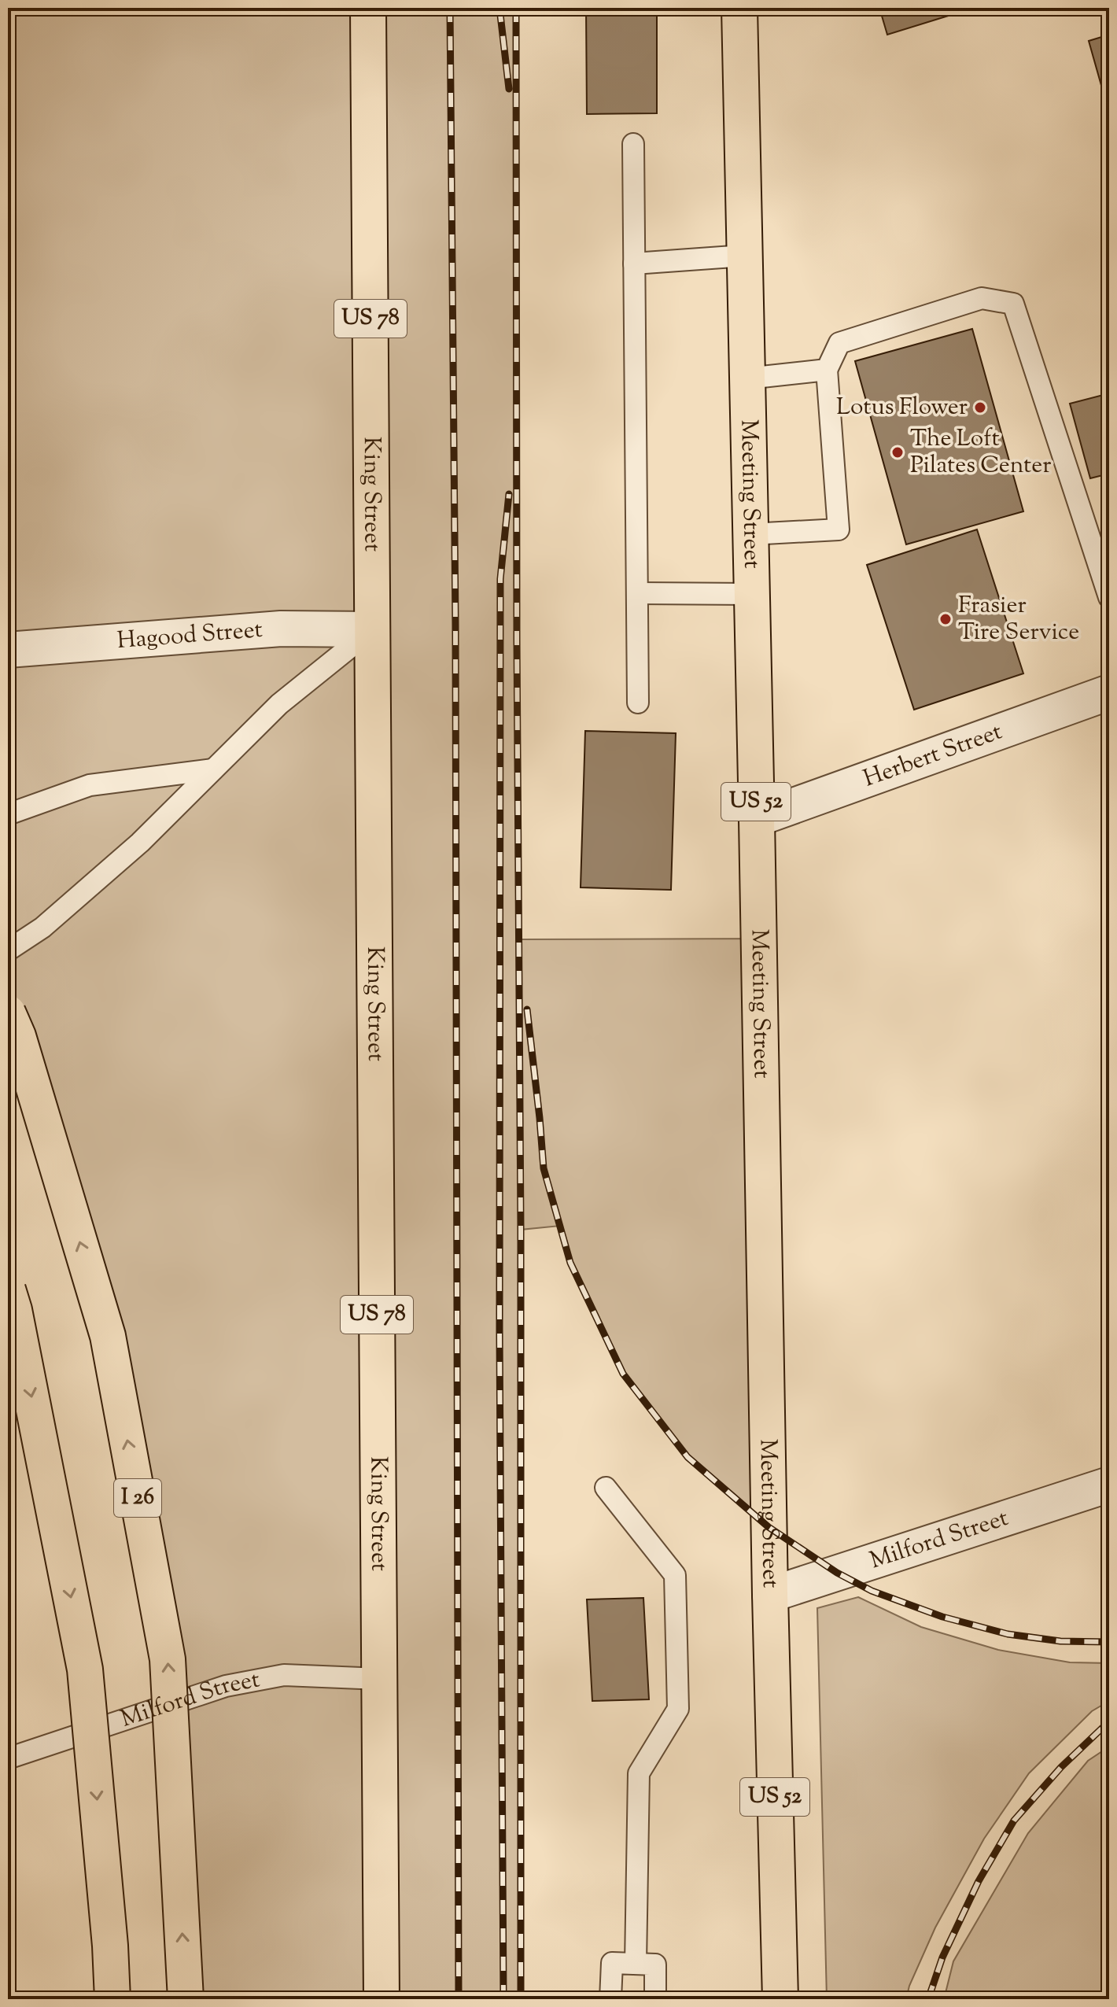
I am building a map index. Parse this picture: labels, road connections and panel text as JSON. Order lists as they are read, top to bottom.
{
  "streets": {
    "main road": [
      "US 78",
      "King Street",
      "Meeting Street",
      "US 52",
      "I 26"
    ],
    "street": ["Hagood Street", "Herbert Street", "Milford Street"]
  },
  "crossings": [
    ["King Street", "Hagood Street"],
    ["King Street", "Milford Street"],
    ["Meeting Street", "Herbert Street"],
    ["Meeting Street", "Milford Street"]
  ],
  "places": ["Lotus Flower", "The Loft Pilates Center", "Frasier Tire Service"]
}
